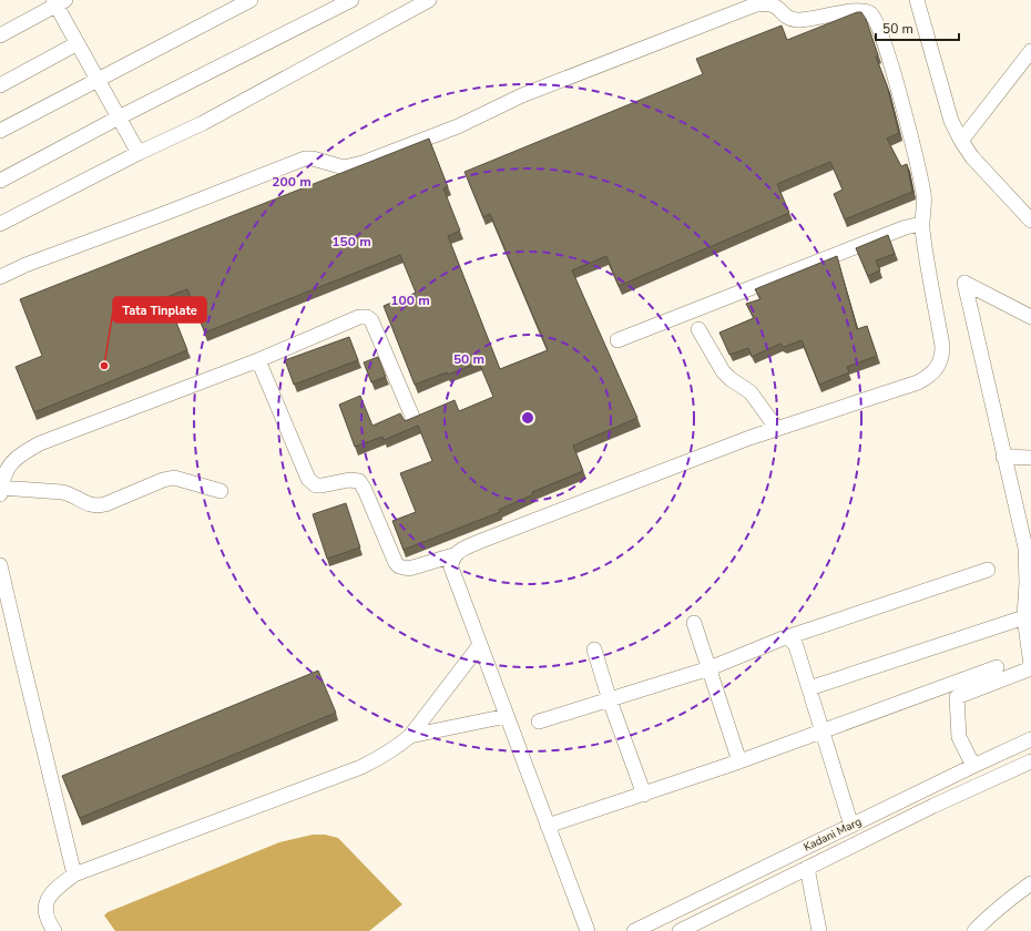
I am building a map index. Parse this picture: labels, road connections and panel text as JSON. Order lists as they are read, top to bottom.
{
  "streets": {
    "street": ["Kadani Marg"]
  },
  "places": ["Tata Tinplate"],
  "scale_bar": "50 m",
  "rings": [
    "200 m",
    "150 m",
    "100 m",
    "50 m"
  ]
}
